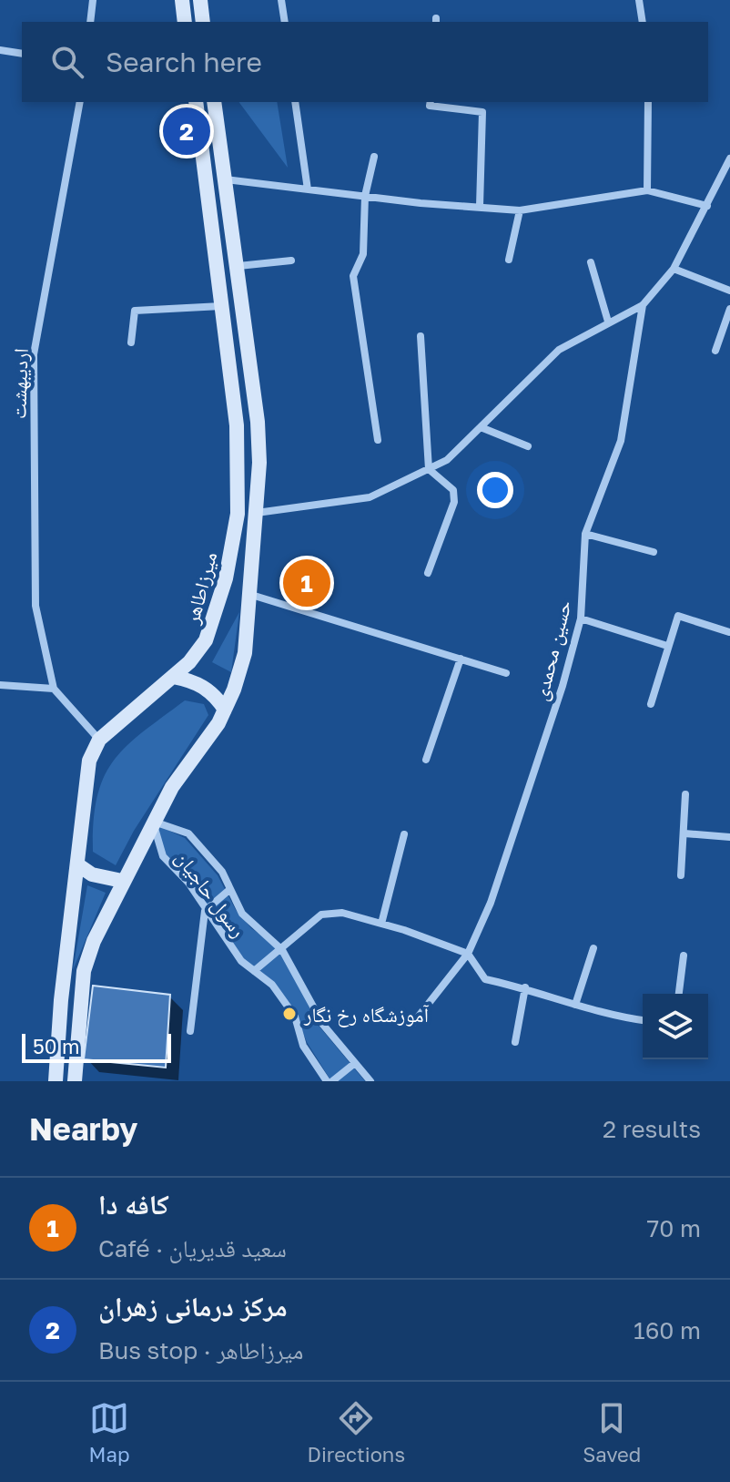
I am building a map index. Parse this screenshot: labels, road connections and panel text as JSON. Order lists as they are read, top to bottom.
{
  "streets": {
    "main road": ["میرزاطاهر"],
    "street": ["اردیبهشت", "حسین محمدی", "رسول حاجیان"]
  },
  "crossings": [
    ["اردیبهشت", "میرزاطاهر"],
    ["میرزاطاهر", "رسول حاجیان"]
  ],
  "places": ["آموزشگاه رخ نگار"],
  "scale_bar": "50 m",
  "page": {
    "search": "Search here",
    "pins": ["2", "1"],
    "scale": "50 m",
    "heading": ["Nearby", "2 results"],
    "list": [
      {
        "mark": "1",
        "name": "کافه دا",
        "note": "Café · سعید قدیریان",
        "value": "70 m"
      },
      {
        "mark": "2",
        "name": "مرکز درمانی زهران",
        "note": "Bus stop · میرزاطاهر",
        "value": "160 m"
      }
    ],
    "nav": ["Map", "Directions", "Saved"]
  }
}
